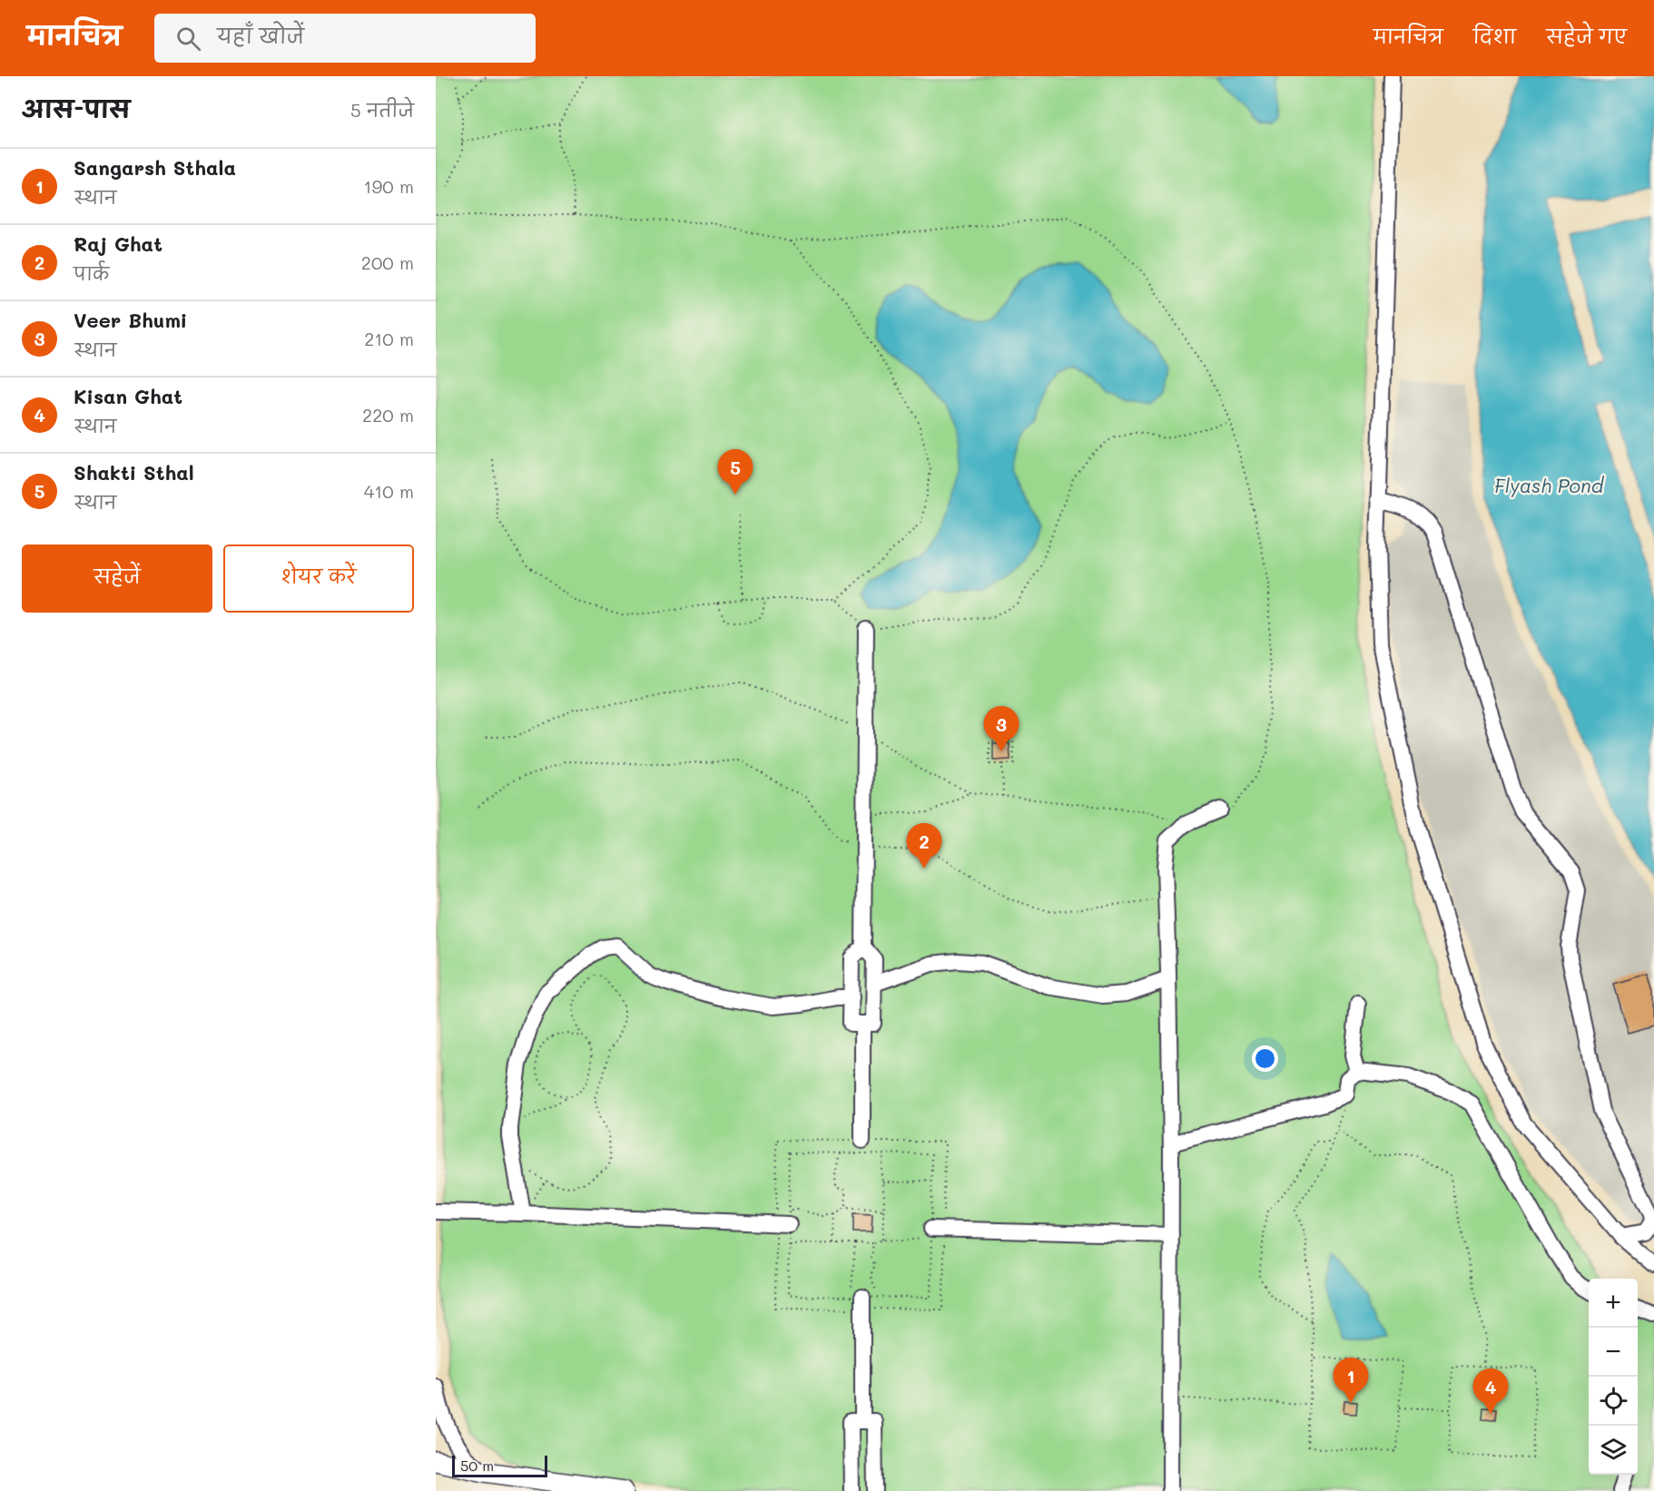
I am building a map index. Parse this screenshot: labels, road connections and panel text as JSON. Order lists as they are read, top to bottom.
{
  "water": ["Flyash Pond"],
  "scale_bar": "50 m",
  "page": {
    "header": "मानचित्र",
    "search": "यहाँ खोजें",
    "nav": ["मानचित्र", "दिशा", "सहेजे गए"],
    "heading": ["आस-पास", "5 नतीजे"],
    "list": [
      {
        "mark": "1",
        "name": "Sangarsh Sthala",
        "note": "स्थान",
        "value": "190 m"
      },
      {
        "mark": "2",
        "name": "Raj Ghat",
        "note": "पार्क",
        "value": "200 m"
      },
      {
        "mark": "3",
        "name": "Veer Bhumi",
        "note": "स्थान",
        "value": "210 m"
      },
      {
        "mark": "4",
        "name": "Kisan Ghat",
        "note": "स्थान",
        "value": "220 m"
      },
      {
        "mark": "5",
        "name": "Shakti Sthal",
        "note": "स्थान",
        "value": "410 m"
      }
    ],
    "pins": [
      "5",
      "3",
      "2",
      "1",
      "4"
    ],
    "buttons": ["सहेजें", "शेयर करें"],
    "map_buttons": ["+", "−"],
    "scale": "50 m"
  }
}
